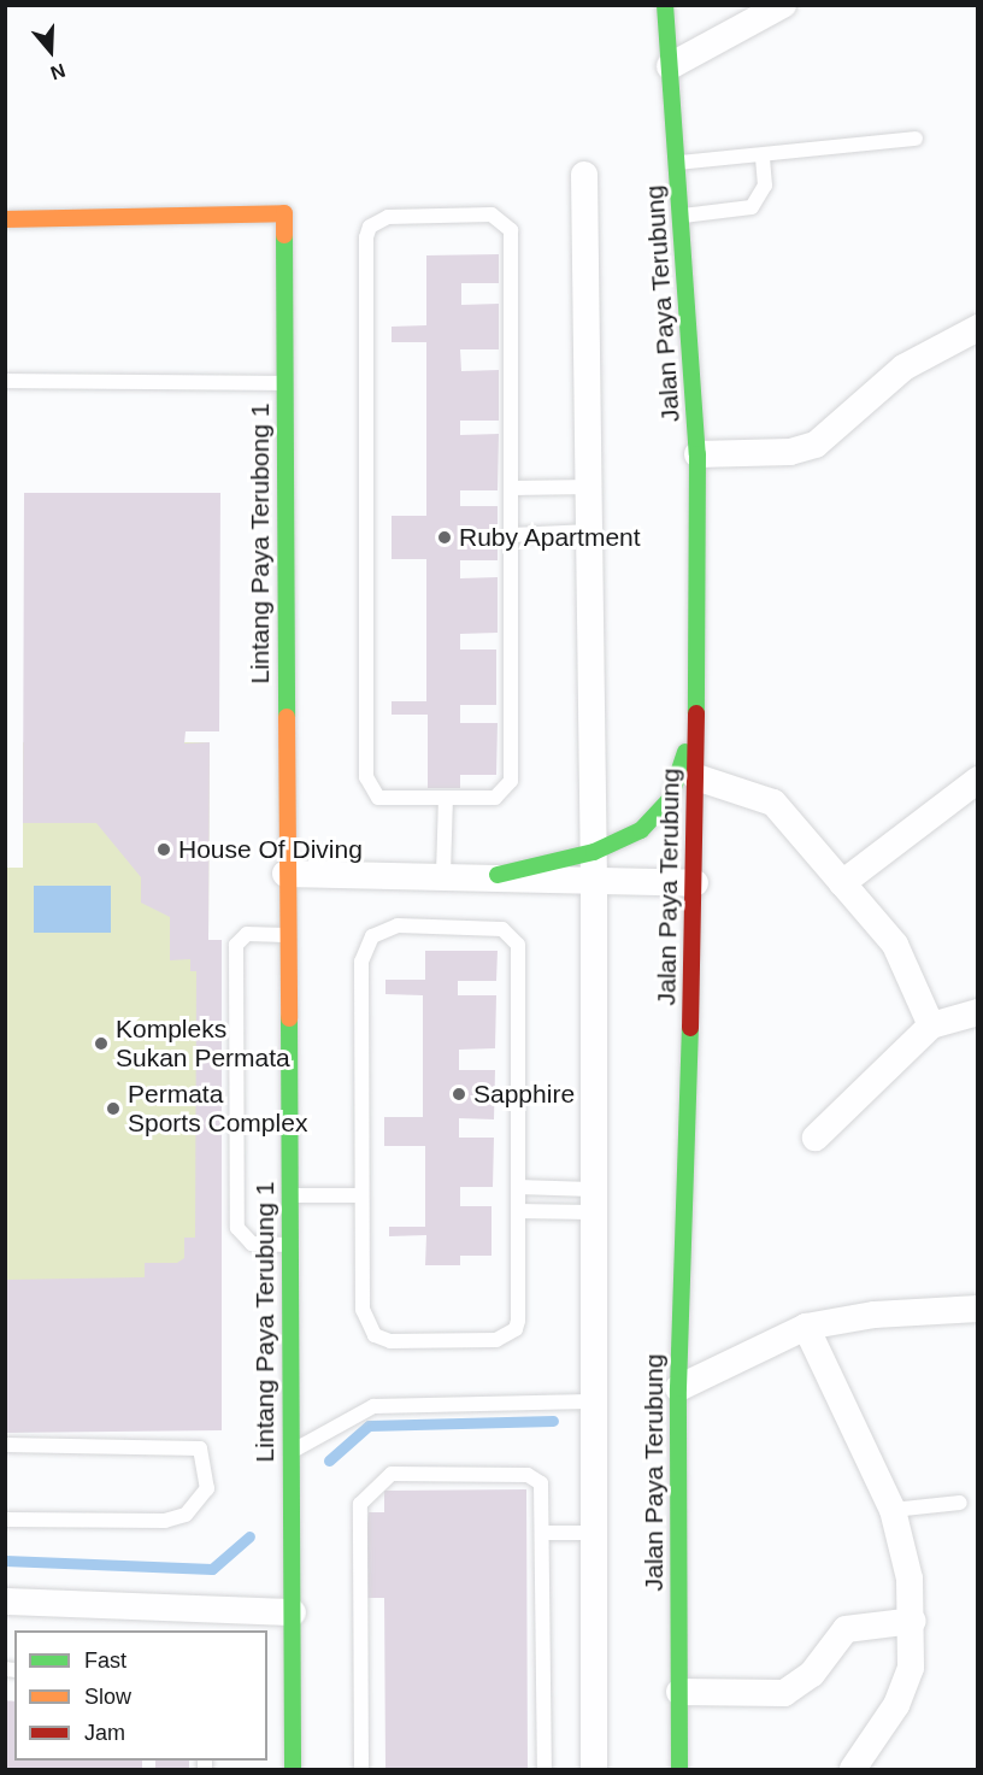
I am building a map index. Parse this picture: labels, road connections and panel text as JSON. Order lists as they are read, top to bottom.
{
  "streets": {
    "main road": ["Jalan Paya Terubung", "Lintang Paya Terubong 1", "Lintang Paya Terubung 1"]
  },
  "crossings": [
    ["Lintang Paya Terubong 1", "Lintang Paya Terubung 1"]
  ],
  "places": [
    "Ruby Apartment",
    "House Of Diving",
    "Kompleks Sukan Permata",
    "Sapphire",
    "Permata Sports Complex"
  ],
  "legend": ["Fast", "Slow", "Jam"],
  "north": "bottom"
}
